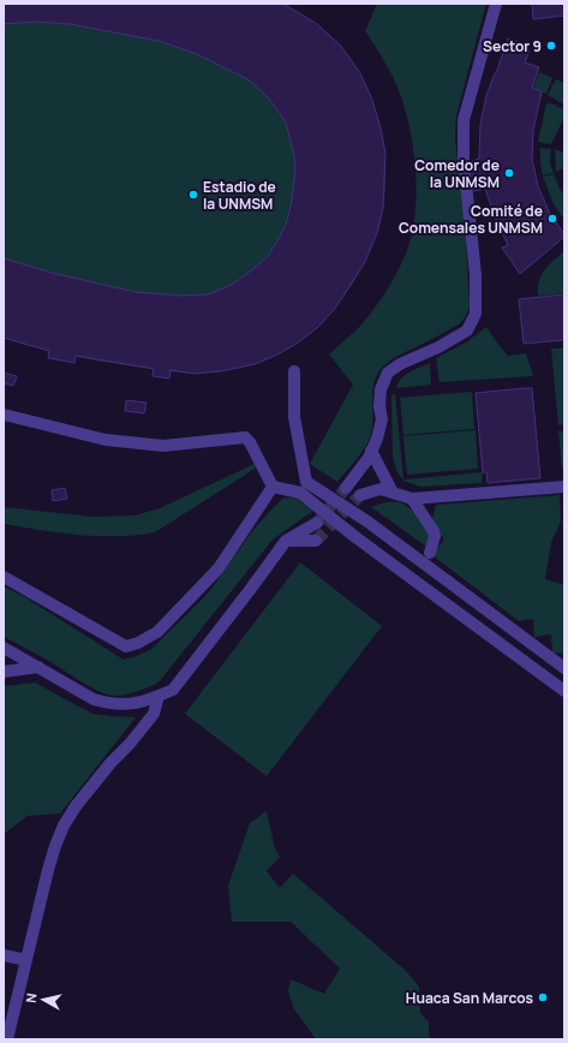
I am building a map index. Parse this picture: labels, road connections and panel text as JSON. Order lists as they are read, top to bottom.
{
  "places": [
    "Sector 9",
    "Comedor de la UNMSM",
    "Estadio de la UNMSM",
    "Comité de Comensales UNMSM",
    "Huaca San Marcos"
  ],
  "north": "left"
}
